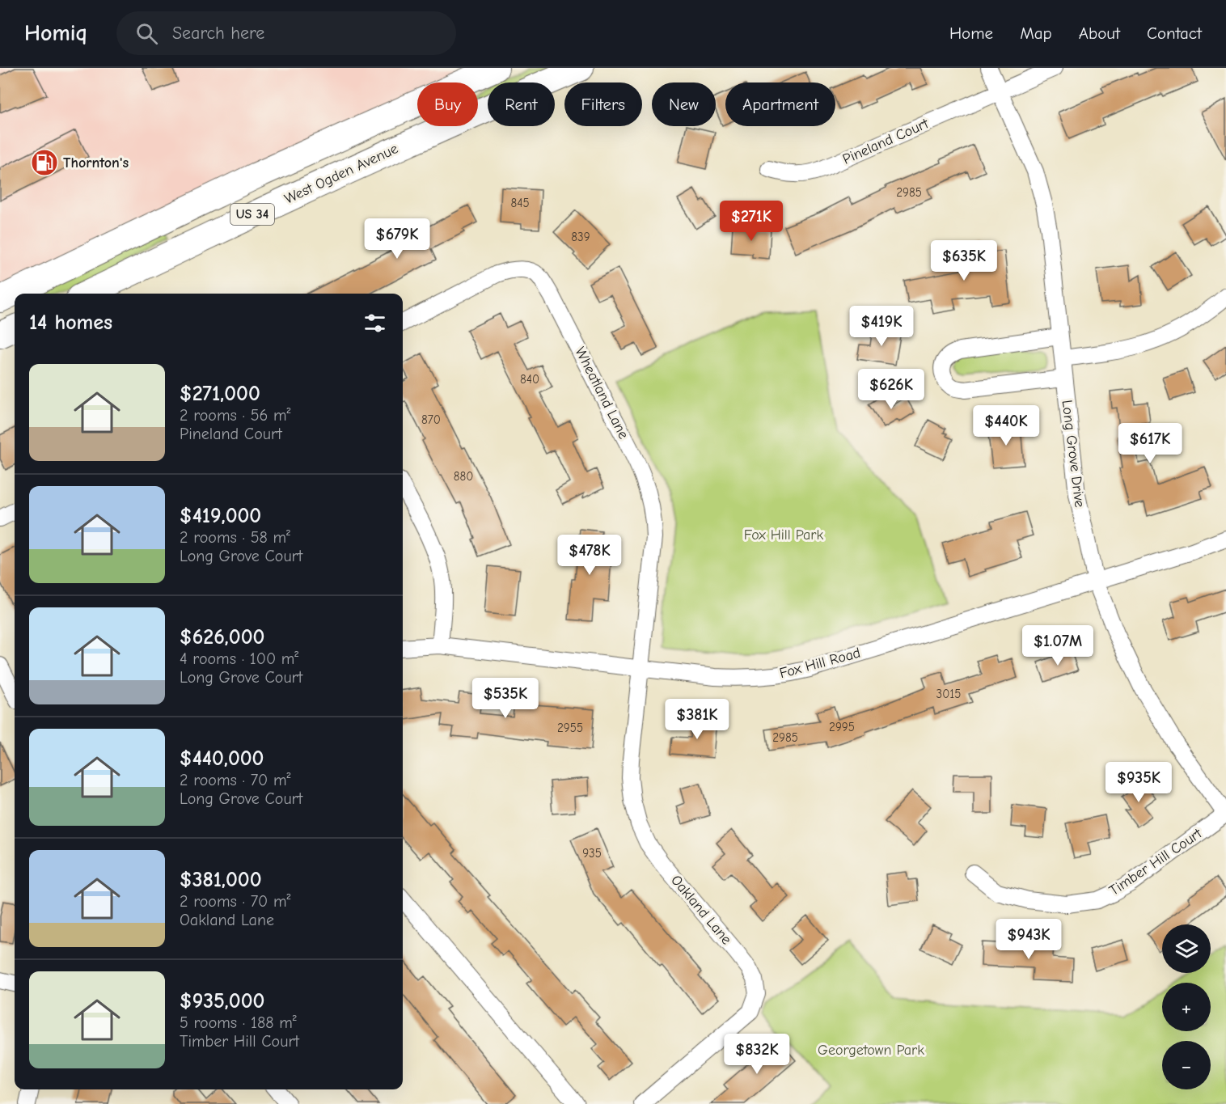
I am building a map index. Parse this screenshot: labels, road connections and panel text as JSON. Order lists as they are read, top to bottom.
{
  "streets": {
    "main road": ["West Ogden Avenue", "US 34"],
    "street": [
      "Pineland Court",
      "Wheatland Lane",
      "Long Grove Drive",
      "Fox Hill Road",
      "Timber Hill Court",
      "Oakland Lane"
    ]
  },
  "crossings": [
    ["Pineland Court", "Long Grove Drive"],
    ["Wheatland Lane", "Fox Hill Road"],
    ["Wheatland Lane", "Oakland Lane"],
    ["Long Grove Drive", "Fox Hill Road"],
    ["Long Grove Drive", "Timber Hill Court"],
    ["Fox Hill Road", "Oakland Lane"]
  ],
  "parks": ["Fox Hill Park", "Georgetown Park"],
  "places": {
    "fuel station": ["Thornton's"]
  },
  "house_numbers": [
    "2985",
    "845",
    "839",
    "840",
    "870",
    "880",
    "3015",
    "2995",
    "2955",
    "2985",
    "935"
  ],
  "page": {
    "header": "Homiq",
    "search": "Search here",
    "nav": [
      "Home",
      "Map",
      "About",
      "Contact"
    ],
    "chip": [
      "Buy",
      "Rent",
      "Filters",
      "New",
      "Apartment"
    ],
    "price": [
      "$271K",
      "$679K",
      "$635K",
      "$419K",
      "$626K",
      "$440K",
      "$617K",
      "$478K",
      "$1.07M",
      "$535K",
      "$381K",
      "$935K",
      "$943K",
      "$832K"
    ],
    "heading": "14 homes",
    "list": [
      {
        "name": "$271,000",
        "note": "2 rooms · 56 m² · Pineland Court"
      },
      {
        "name": "$419,000",
        "note": "2 rooms · 58 m² · Long Grove Court"
      },
      {
        "name": "$626,000",
        "note": "4 rooms · 100 m² · Long Grove Court"
      },
      {
        "name": "$440,000",
        "note": "2 rooms · 70 m² · Long Grove Court"
      },
      {
        "name": "$381,000",
        "note": "2 rooms · 70 m² · Oakland Lane"
      },
      {
        "name": "$935,000",
        "note": "5 rooms · 188 m² · Timber Hill Court"
      }
    ],
    "map_buttons": ["+", "−"]
  }
}
